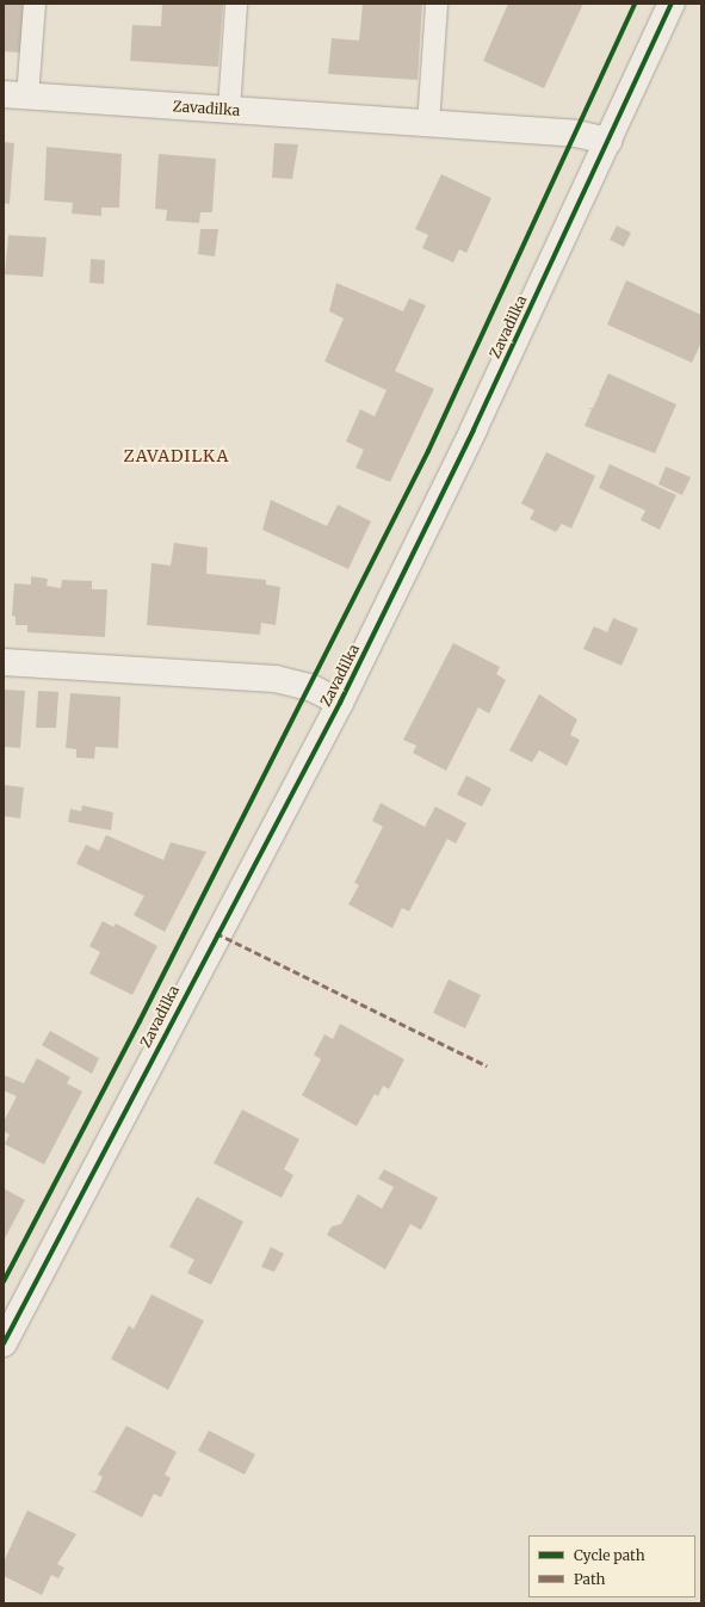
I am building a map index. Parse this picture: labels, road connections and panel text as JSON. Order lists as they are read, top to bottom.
{
  "streets": {
    "street": ["Zavadilka"]
  },
  "districts": ["ZAVADILKA"],
  "legend": ["Cycle path", "Path"]
}
